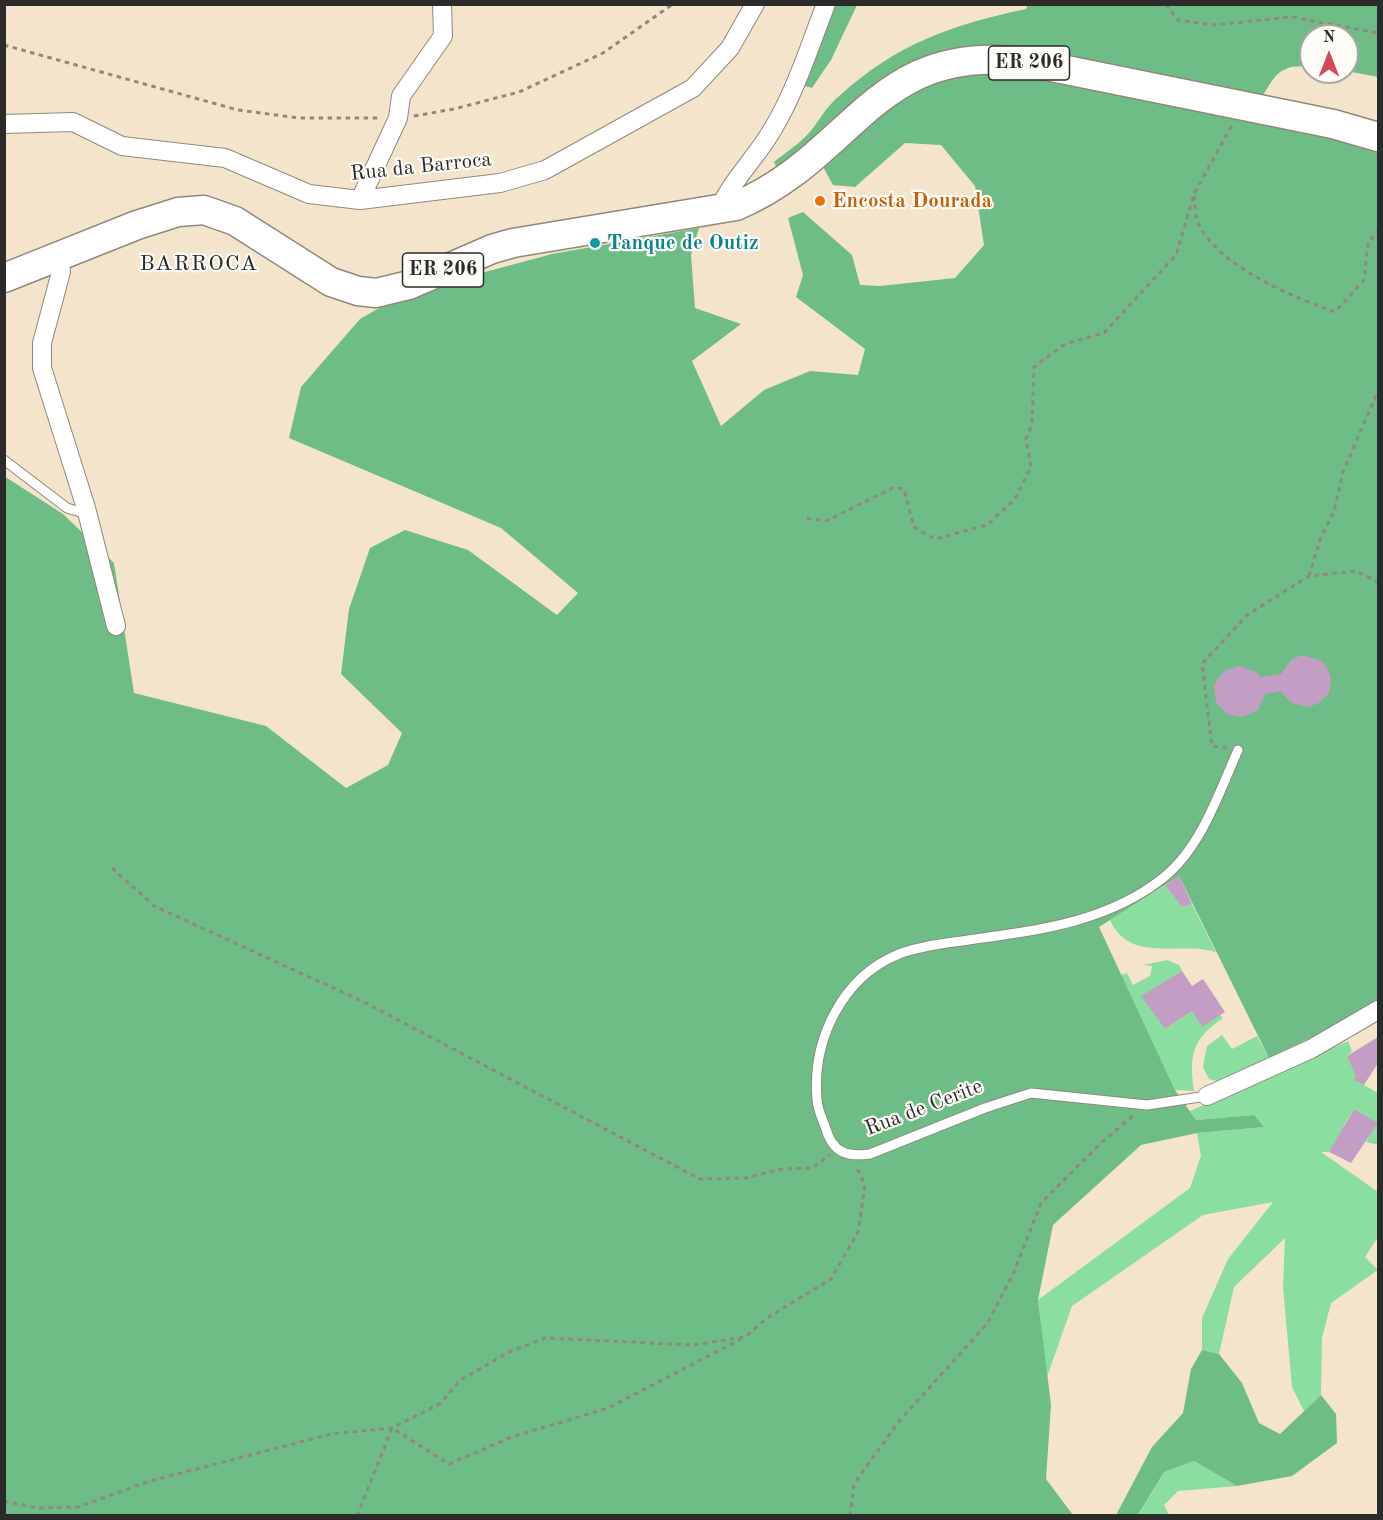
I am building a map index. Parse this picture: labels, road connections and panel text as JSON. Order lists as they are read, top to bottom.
{
  "streets": {
    "main road": ["ER 206"],
    "street": ["Rua da Barroca", "Rua de Cerite"]
  },
  "districts": ["BARROCA"],
  "places": ["Encosta Dourada", "Tanque de Outiz"],
  "north": "top"
}
